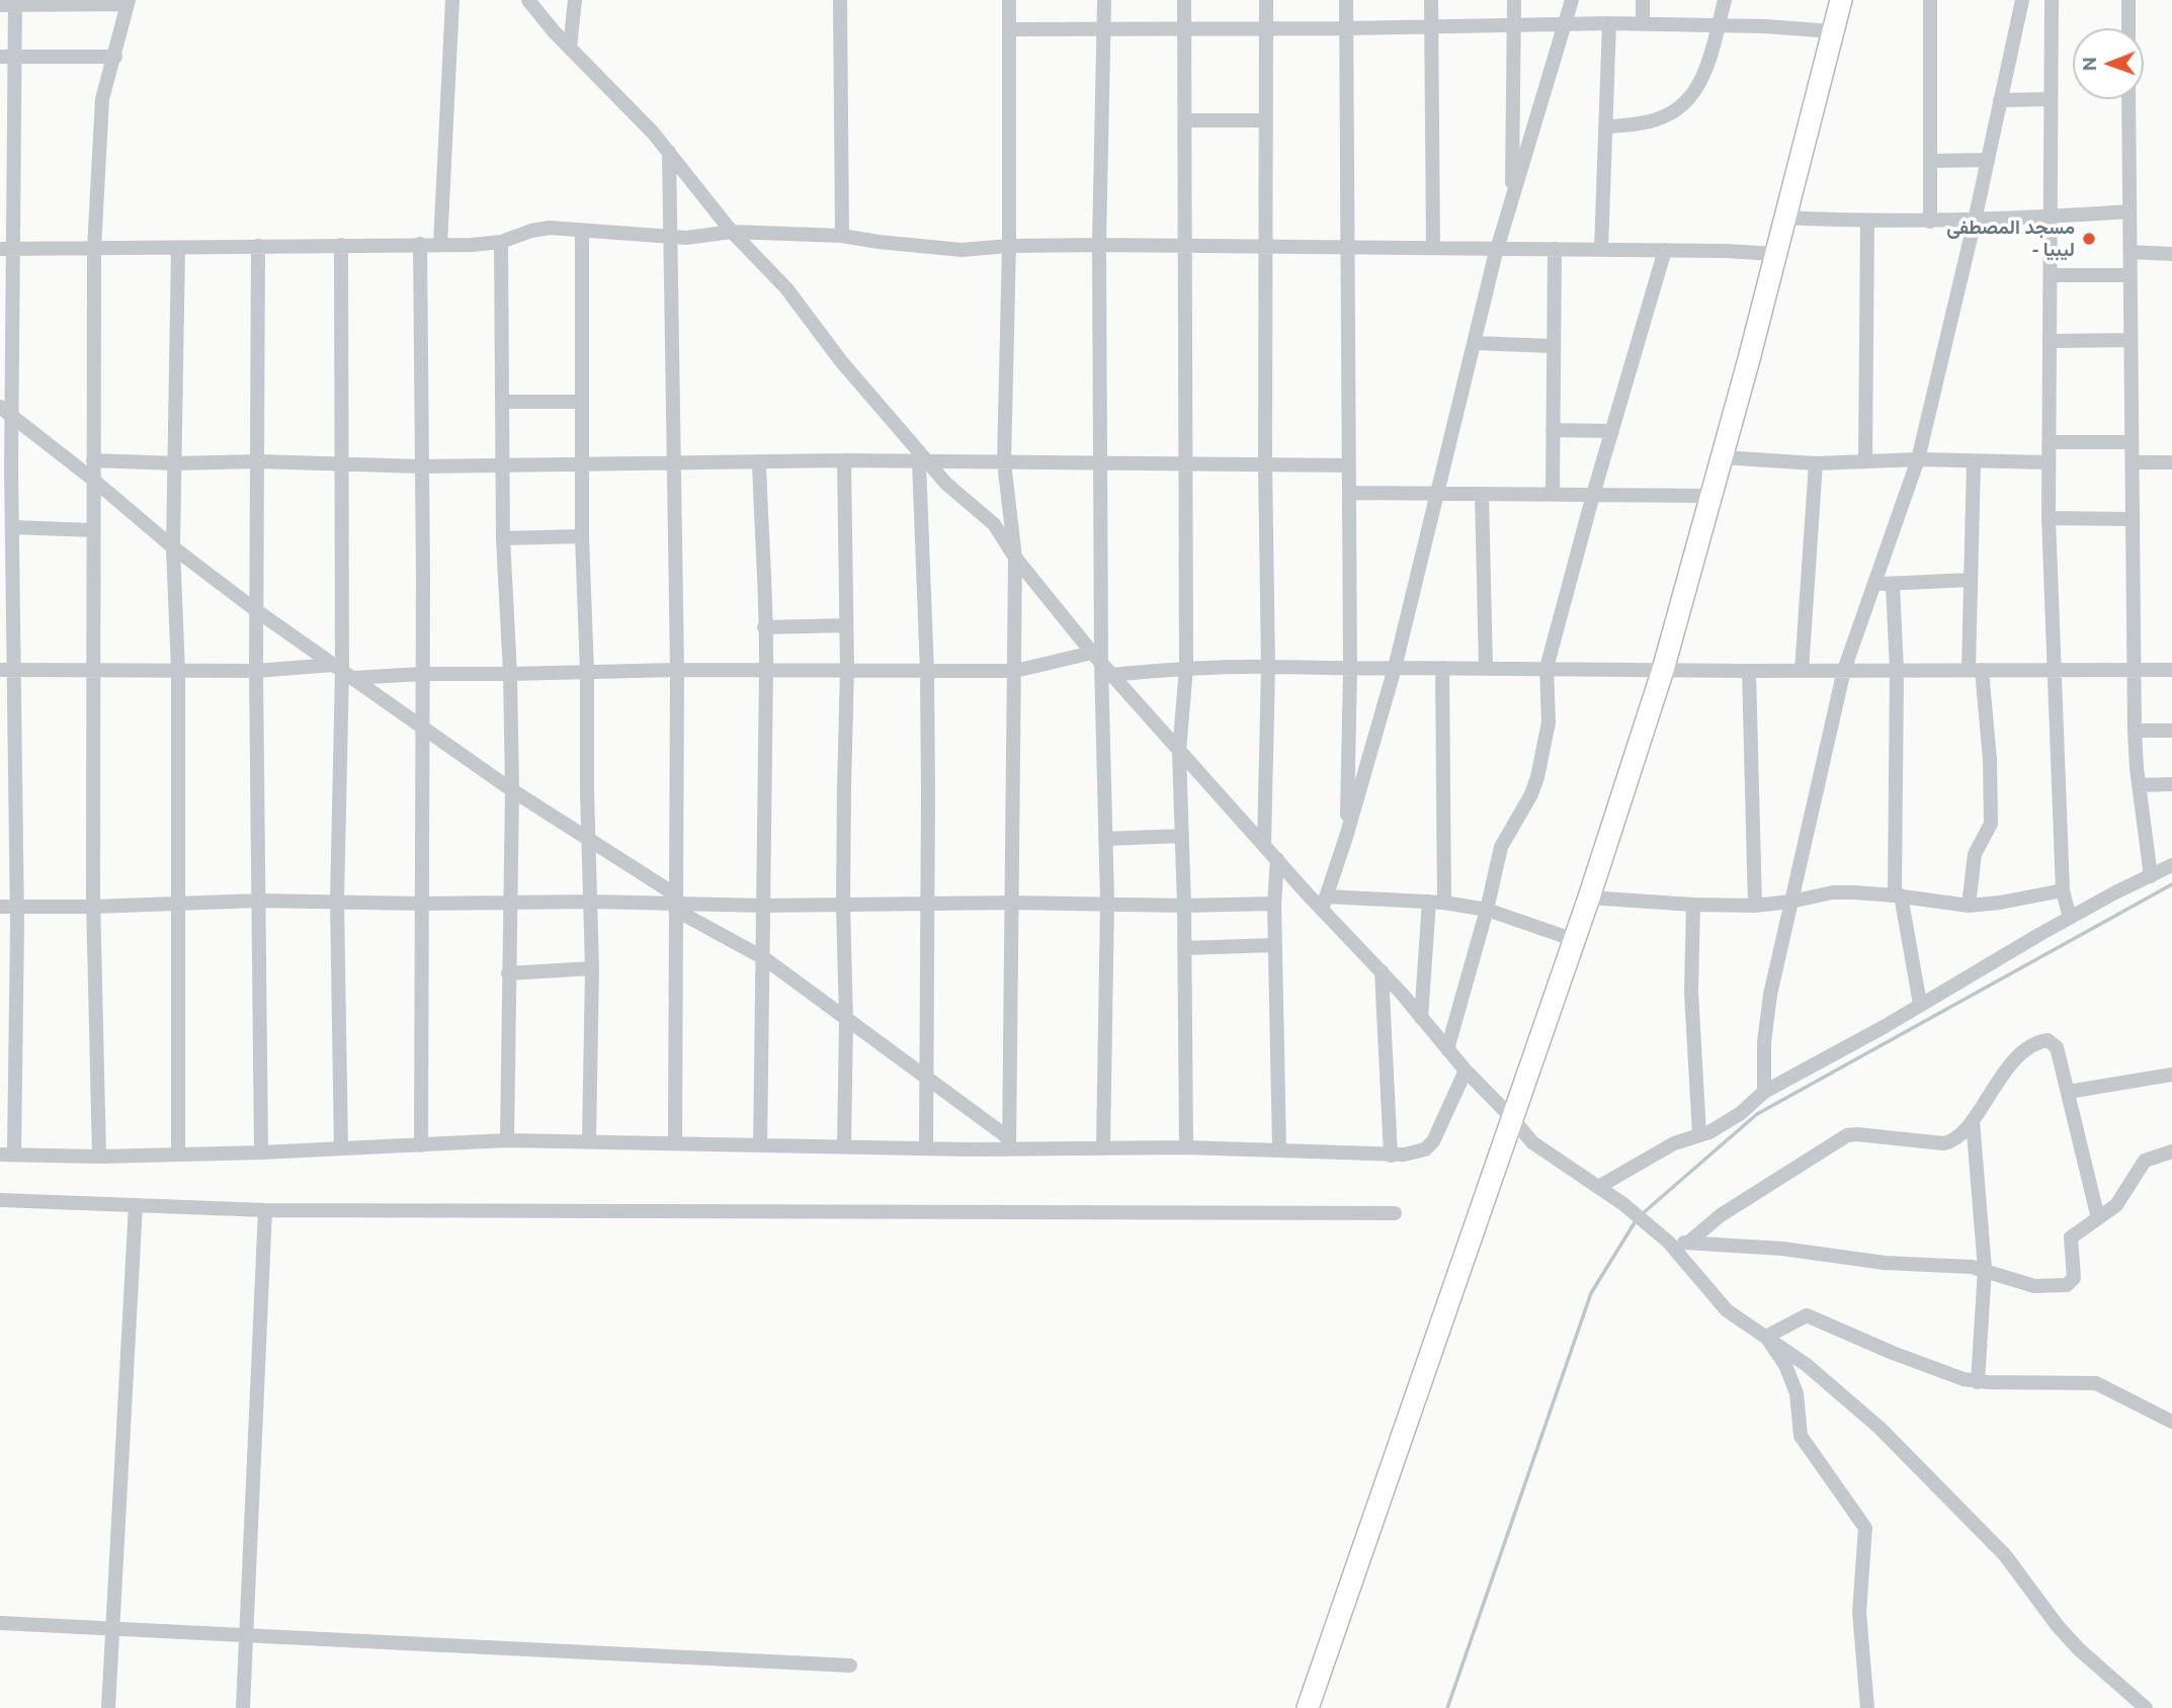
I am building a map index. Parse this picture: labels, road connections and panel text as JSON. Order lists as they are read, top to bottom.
{
  "places": ["مسجد المصطفى - ليبيا"],
  "north": "left"
}
